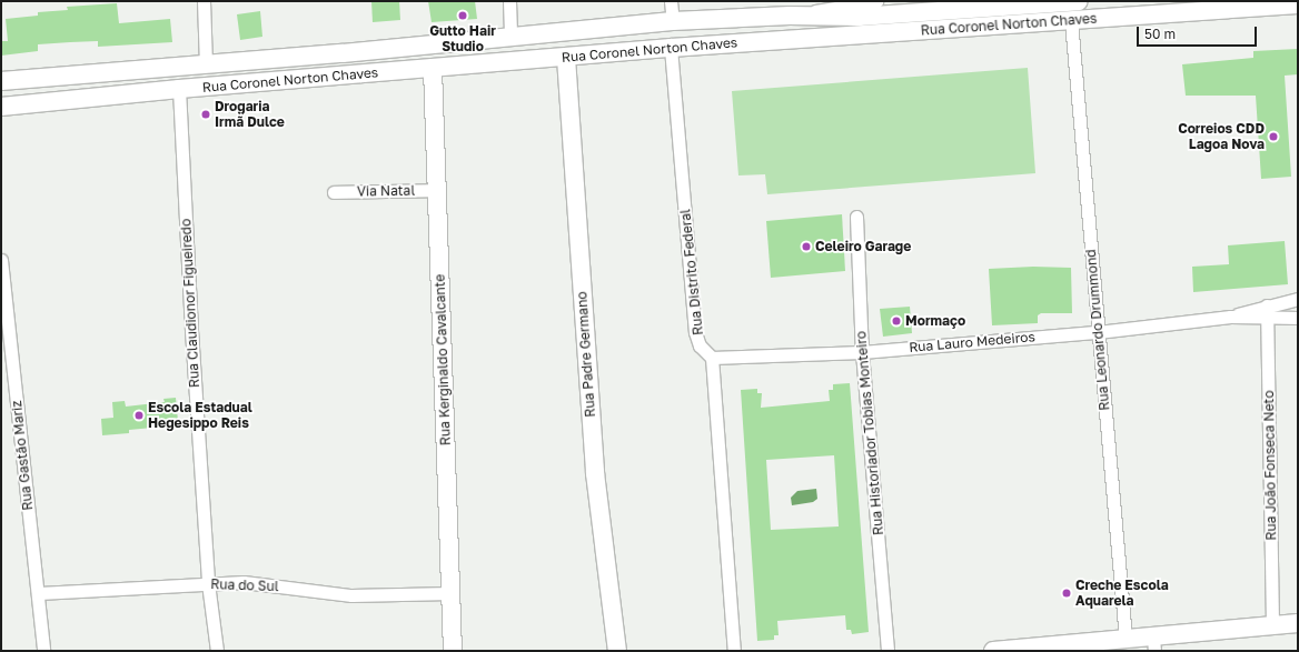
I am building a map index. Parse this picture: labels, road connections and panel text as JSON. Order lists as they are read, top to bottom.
{
  "streets": {
    "main road": ["Rua Coronel Norton Chaves", "Rua Padre Germano", "Rua Kerginaldo Cavalcante"],
    "street": [
      "Via Natal",
      "Rua Distrito Federal",
      "Rua Claudionor Figueiredo",
      "Rua Leonardo Drummond",
      "Rua Lauro Medeiros",
      "Rua Historiador Tobias Monteiro",
      "Rua Gastão Mariz",
      "Rua João Fonseca Neto",
      "Rua do Sul"
    ]
  },
  "crossings": [
    ["Rua Coronel Norton Chaves", "Rua Distrito Federal"],
    ["Rua Coronel Norton Chaves", "Rua Claudionor Figueiredo"],
    ["Rua Coronel Norton Chaves", "Rua Leonardo Drummond"],
    ["Rua Coronel Norton Chaves", "Rua Padre Germano"],
    ["Rua Coronel Norton Chaves", "Rua Kerginaldo Cavalcante"],
    ["Via Natal", "Rua Kerginaldo Cavalcante"],
    ["Rua Distrito Federal", "Rua Lauro Medeiros"],
    ["Rua Claudionor Figueiredo", "Rua do Sul"],
    ["Rua Leonardo Drummond", "Rua Lauro Medeiros"],
    ["Rua Lauro Medeiros", "Rua Historiador Tobias Monteiro"],
    ["Rua Lauro Medeiros", "Rua João Fonseca Neto"],
    ["Rua Kerginaldo Cavalcante", "Rua do Sul"],
    ["Rua Gastão Mariz", "Rua do Sul"]
  ],
  "places": [
    "Gutto Hair Studio",
    "Drogaria Irmã Dulce",
    "Correios CDD Lagoa Nova",
    "Celeiro Garage",
    "Mormaço",
    "Escola Estadual Hegesippo Reis",
    "Creche Escola Aquarela"
  ],
  "scale_bar": "50 m"
}
